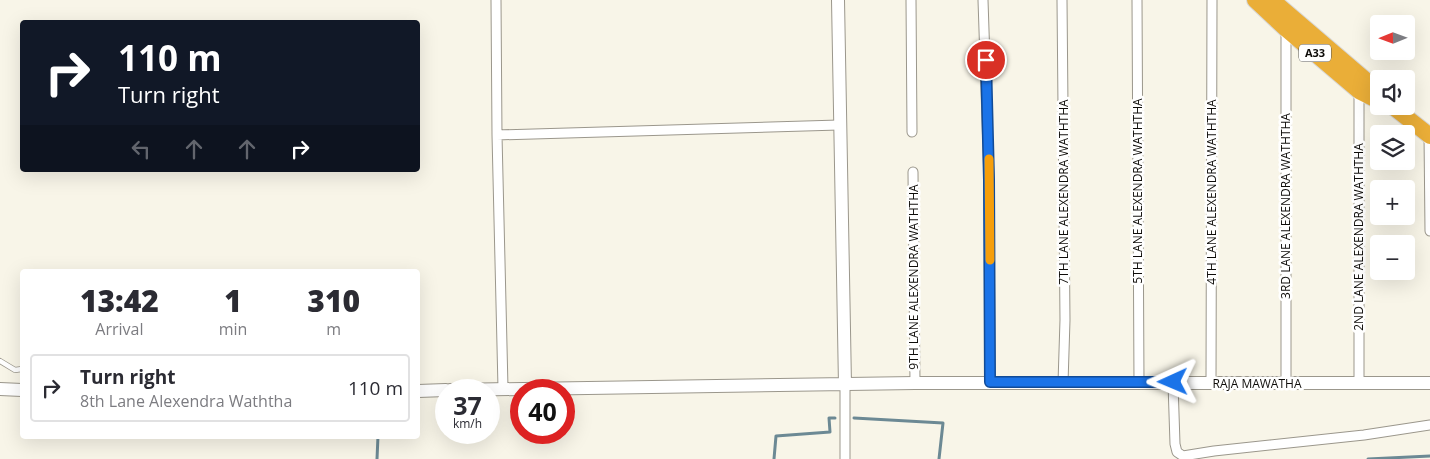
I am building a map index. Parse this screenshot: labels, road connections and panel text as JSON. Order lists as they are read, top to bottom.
{
  "streets": {
    "highway": ["A33"],
    "street": [
      "5TH LANE ALEXENDRA WATHTHA",
      "7TH LANE ALEXENDRA WATHTHA",
      "4TH LANE ALEXENDRA WATHTHA",
      "3RD LANE ALEXENDRA WATHTHA",
      "2ND LANE ALEXENDRA WATHTHA",
      "9TH LANE ALEXENDRA WATHTHA",
      "RAJA MAWATHA"
    ]
  },
  "crossings": [
    ["A33", "3RD LANE ALEXENDRA WATHTHA"],
    ["A33", "2ND LANE ALEXENDRA WATHTHA"],
    ["5TH LANE ALEXENDRA WATHTHA", "RAJA MAWATHA"],
    ["7TH LANE ALEXENDRA WATHTHA", "RAJA MAWATHA"],
    ["4TH LANE ALEXENDRA WATHTHA", "RAJA MAWATHA"],
    ["3RD LANE ALEXENDRA WATHTHA", "RAJA MAWATHA"],
    ["2ND LANE ALEXENDRA WATHTHA", "RAJA MAWATHA"],
    ["9TH LANE ALEXENDRA WATHTHA", "RAJA MAWATHA"]
  ],
  "north": "left",
  "page": {
    "map_buttons": ["+", "−"],
    "turn": ["110 m", "Turn right"],
    "eta": [
      "13:42",
      "Arrival",
      "1",
      "min",
      "310",
      "m"
    ],
    "list": [
      {
        "name": "Turn right",
        "note": "8th Lane Alexendra Waththa",
        "value": "110 m"
      }
    ],
    "speed": "37 km/h",
    "limit": "40"
  }
}
